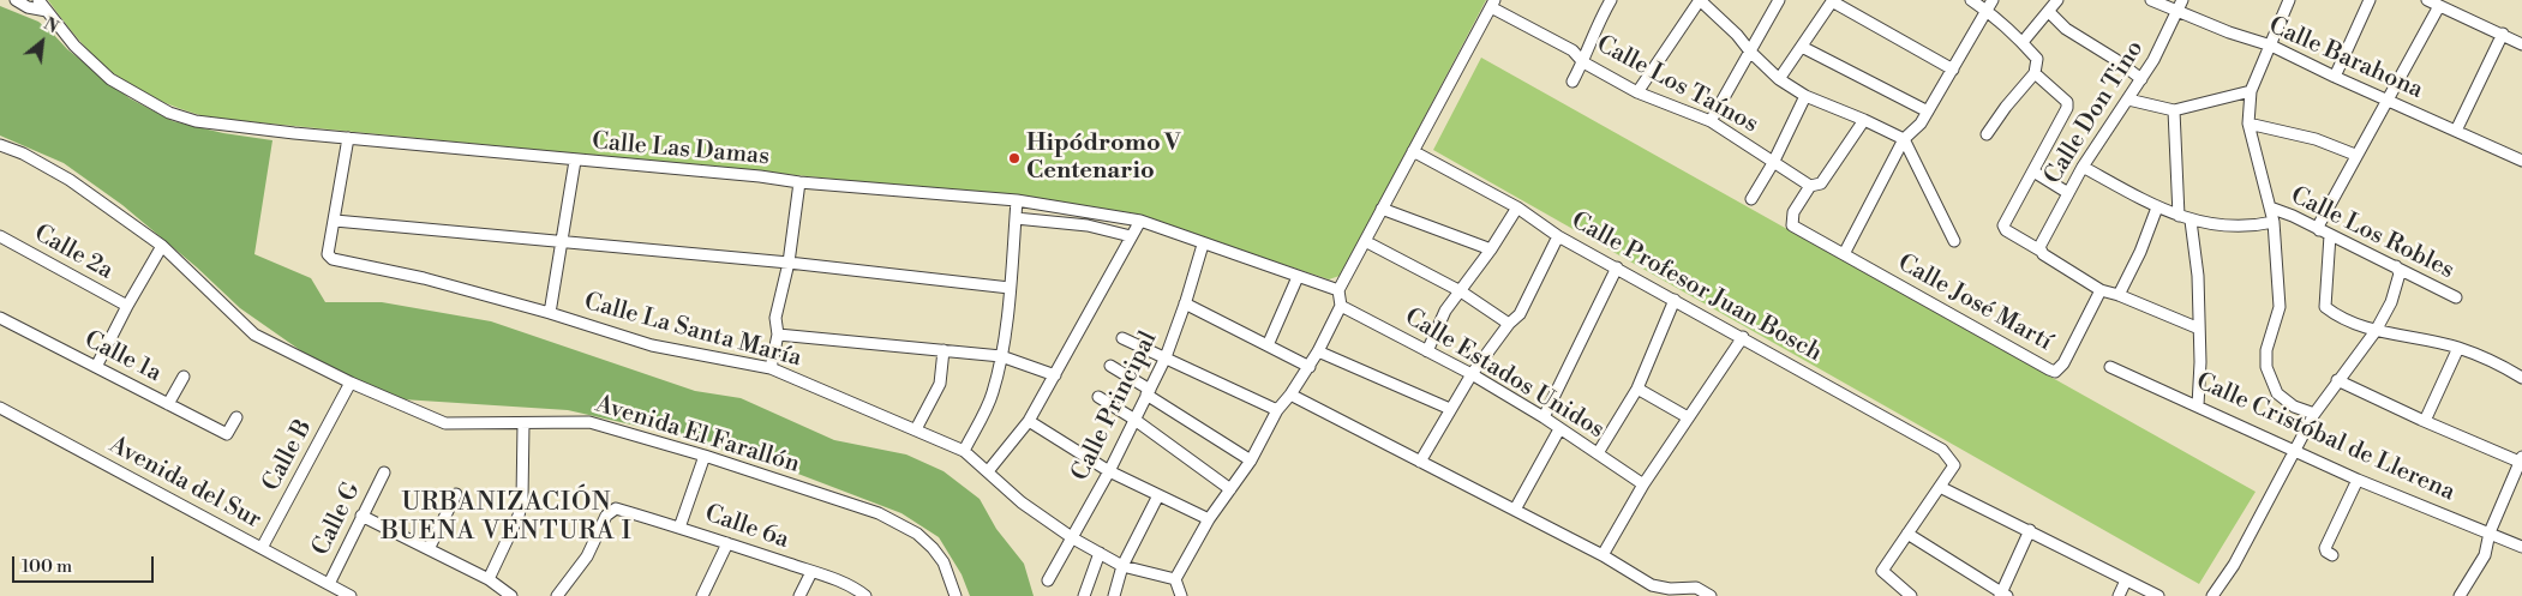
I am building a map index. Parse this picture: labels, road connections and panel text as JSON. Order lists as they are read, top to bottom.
{
  "streets": {
    "street": [
      "Calle Barahona",
      "Calle Los Taínos",
      "Calle Don Tino",
      "Calle Las Damas",
      "Calle Los Robles",
      "Calle 2a",
      "Calle Profesor Juan Bosch",
      "Calle José Martí",
      "Calle La Santa María",
      "Calle 1a",
      "Calle Estados Unidos",
      "Calle Principal",
      "Avenida El Farallón",
      "Calle Cristóbal de Llerena",
      "Calle B",
      "Avenida del Sur",
      "Calle G",
      "Calle 6a"
    ]
  },
  "crossings": [
    ["Calle Barahona", "Calle Don Tino"],
    ["Calle Los Taínos", "Calle José Martí"],
    ["Calle Don Tino", "Calle Los Robles"],
    ["Calle Las Damas", "Calle Principal"],
    ["Calle La Santa María", "Calle Principal"],
    ["Avenida El Farallón", "Calle B"],
    ["Calle B", "Avenida del Sur"],
    ["Avenida del Sur", "Calle G"]
  ],
  "districts": ["URBANIZACIÓN BUENA VENTURA I"],
  "places": ["Hipódromo V Centenario"],
  "scale_bar": "100 m",
  "north": "top right"
}
